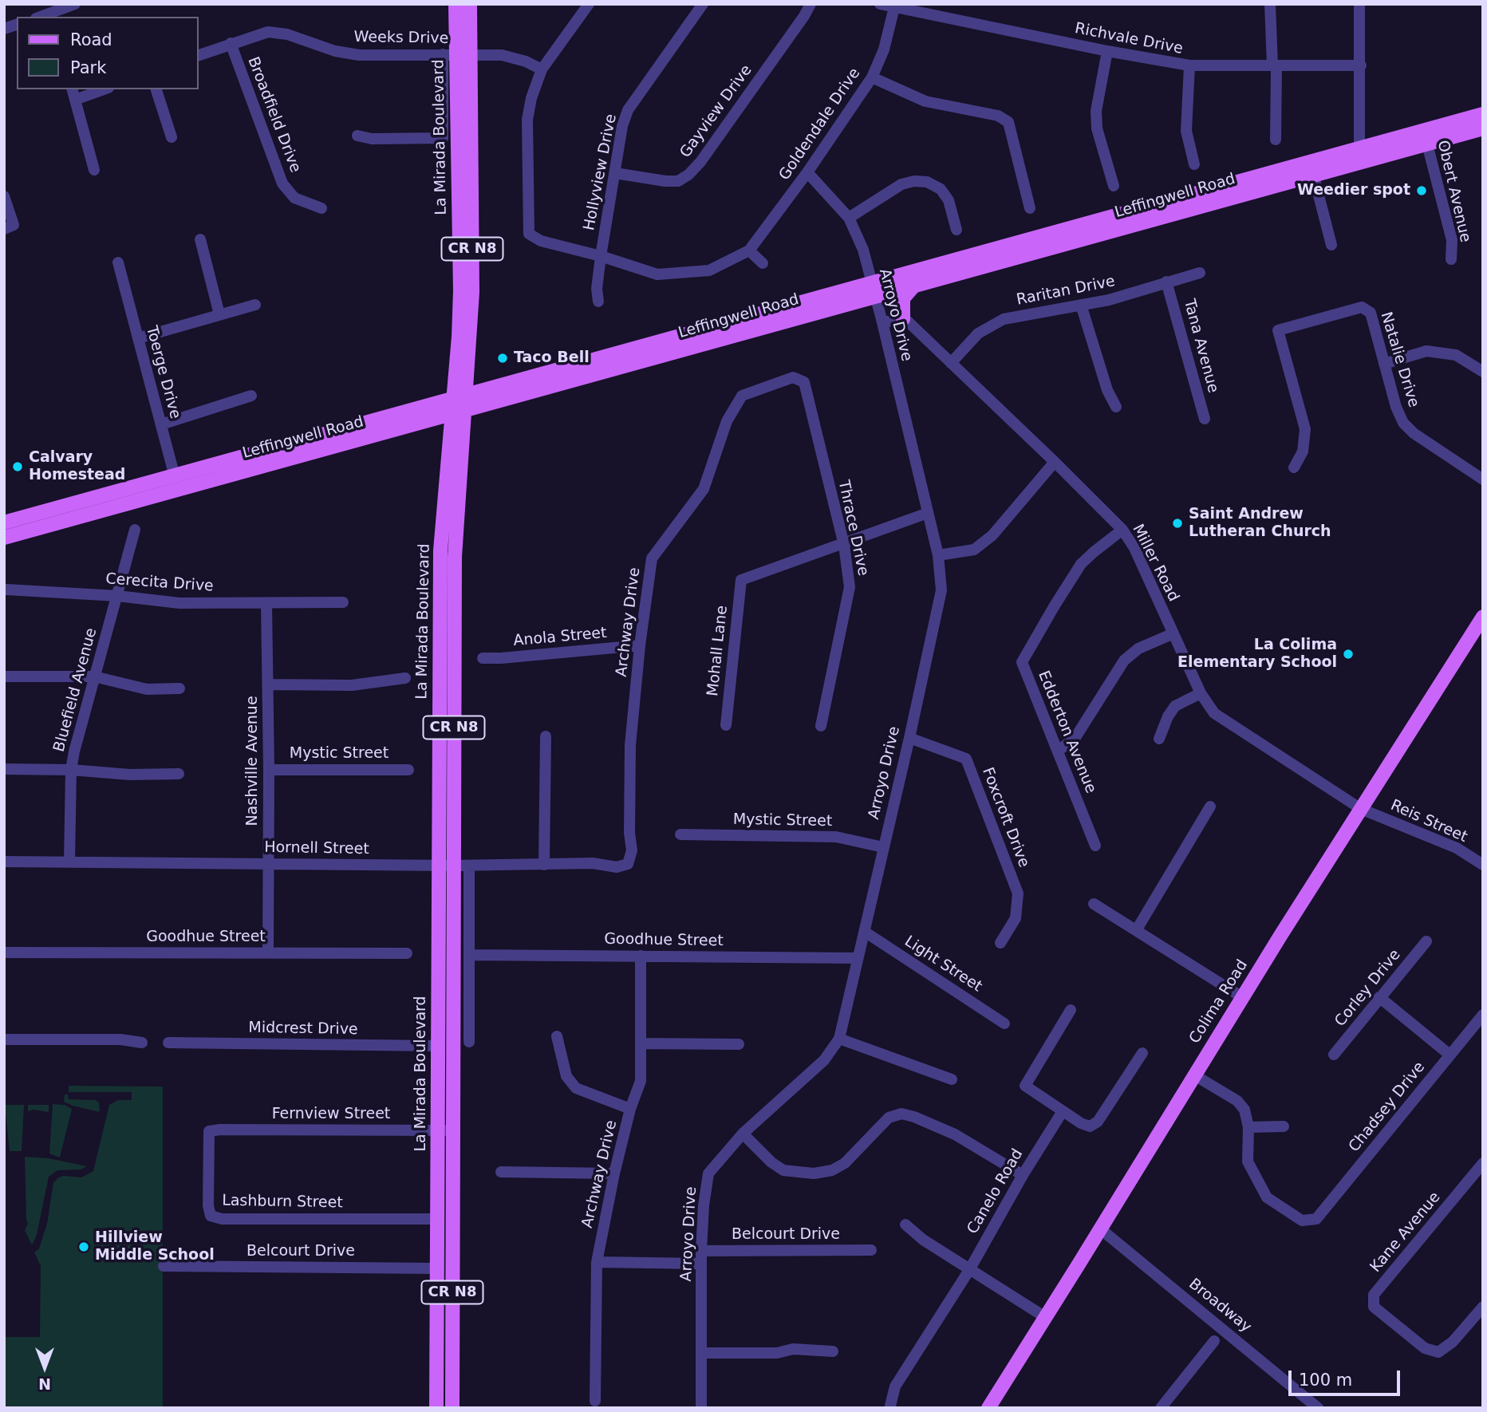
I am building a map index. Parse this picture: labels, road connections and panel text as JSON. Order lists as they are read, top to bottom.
{
  "streets": {
    "main road": [
      "La Mirada Boulevard",
      "Leffingwell Road",
      "CR N8",
      "Colima Road"
    ],
    "street": [
      "Weeks Drive",
      "Richvale Drive",
      "Gayview Drive",
      "Broadfield Drive",
      "Goldendale Drive",
      "Hollyview Drive",
      "Obert Avenue",
      "Raritan Drive",
      "Arroyo Drive",
      "Tana Avenue",
      "Natalie Drive",
      "Toerge Drive",
      "Thrace Drive",
      "Miller Road",
      "Cerecita Drive",
      "Archway Drive",
      "Anola Street",
      "Mohall Lane",
      "Bluefield Avenue",
      "Edderton Avenue",
      "Mystic Street",
      "Nashville Avenue",
      "Foxcroft Drive",
      "Reis Street",
      "Hornell Street",
      "Goodhue Street",
      "Light Street",
      "Corley Drive",
      "Midcrest Drive",
      "Chadsey Drive",
      "Fernview Street",
      "Canelo Road",
      "Lashburn Street",
      "Kane Avenue",
      "Belcourt Drive",
      "Broadway"
    ]
  },
  "crossings": [
    ["Weeks Drive", "Broadfield Drive"],
    ["Weeks Drive", "Goldendale Drive"],
    ["Weeks Drive", "La Mirada Boulevard"],
    ["Richvale Drive", "Goldendale Drive"],
    ["Gayview Drive", "Hollyview Drive"],
    ["Goldendale Drive", "Hollyview Drive"],
    ["Goldendale Drive", "Arroyo Drive"],
    ["La Mirada Boulevard", "Leffingwell Road"],
    ["La Mirada Boulevard", "Hornell Street"],
    ["La Mirada Boulevard", "Midcrest Drive"],
    ["La Mirada Boulevard", "Fernview Street"],
    ["La Mirada Boulevard", "Lashburn Street"],
    ["La Mirada Boulevard", "Belcourt Drive"],
    ["Obert Avenue", "Leffingwell Road"],
    ["Leffingwell Road", "Arroyo Drive"],
    ["Leffingwell Road", "Toerge Drive"],
    ["Raritan Drive", "Tana Avenue"],
    ["Raritan Drive", "Miller Road"],
    ["Arroyo Drive", "Mystic Street"],
    ["Arroyo Drive", "Foxcroft Drive"],
    ["Arroyo Drive", "Goodhue Street"],
    ["Arroyo Drive", "Light Street"],
    ["Arroyo Drive", "Belcourt Drive"],
    ["Thrace Drive", "Archway Drive"],
    ["Thrace Drive", "Mohall Lane"],
    ["Miller Road", "Edderton Avenue"],
    ["Miller Road", "Reis Street"],
    ["Miller Road", "Colima Road"],
    ["Cerecita Drive", "Bluefield Avenue"],
    ["Cerecita Drive", "Nashville Avenue"],
    ["Archway Drive", "Anola Street"],
    ["Archway Drive", "Hornell Street"],
    ["Archway Drive", "Goodhue Street"],
    ["Bluefield Avenue", "Hornell Street"],
    ["Mystic Street", "Nashville Avenue"],
    ["Nashville Avenue", "Hornell Street"],
    ["Nashville Avenue", "Goodhue Street"],
    ["Reis Street", "Colima Road"],
    ["Colima Road", "Broadway"],
    ["Fernview Street", "Lashburn Street"]
  ],
  "places": [
    "Weedier spot",
    "Taco Bell",
    "Calvary Homestead",
    "Saint Andrew Lutheran Church",
    "La Colima Elementary School",
    "Hillview Middle School"
  ],
  "legend": ["Road", "Park"],
  "scale_bar": "100 m",
  "north": "bottom"
}
